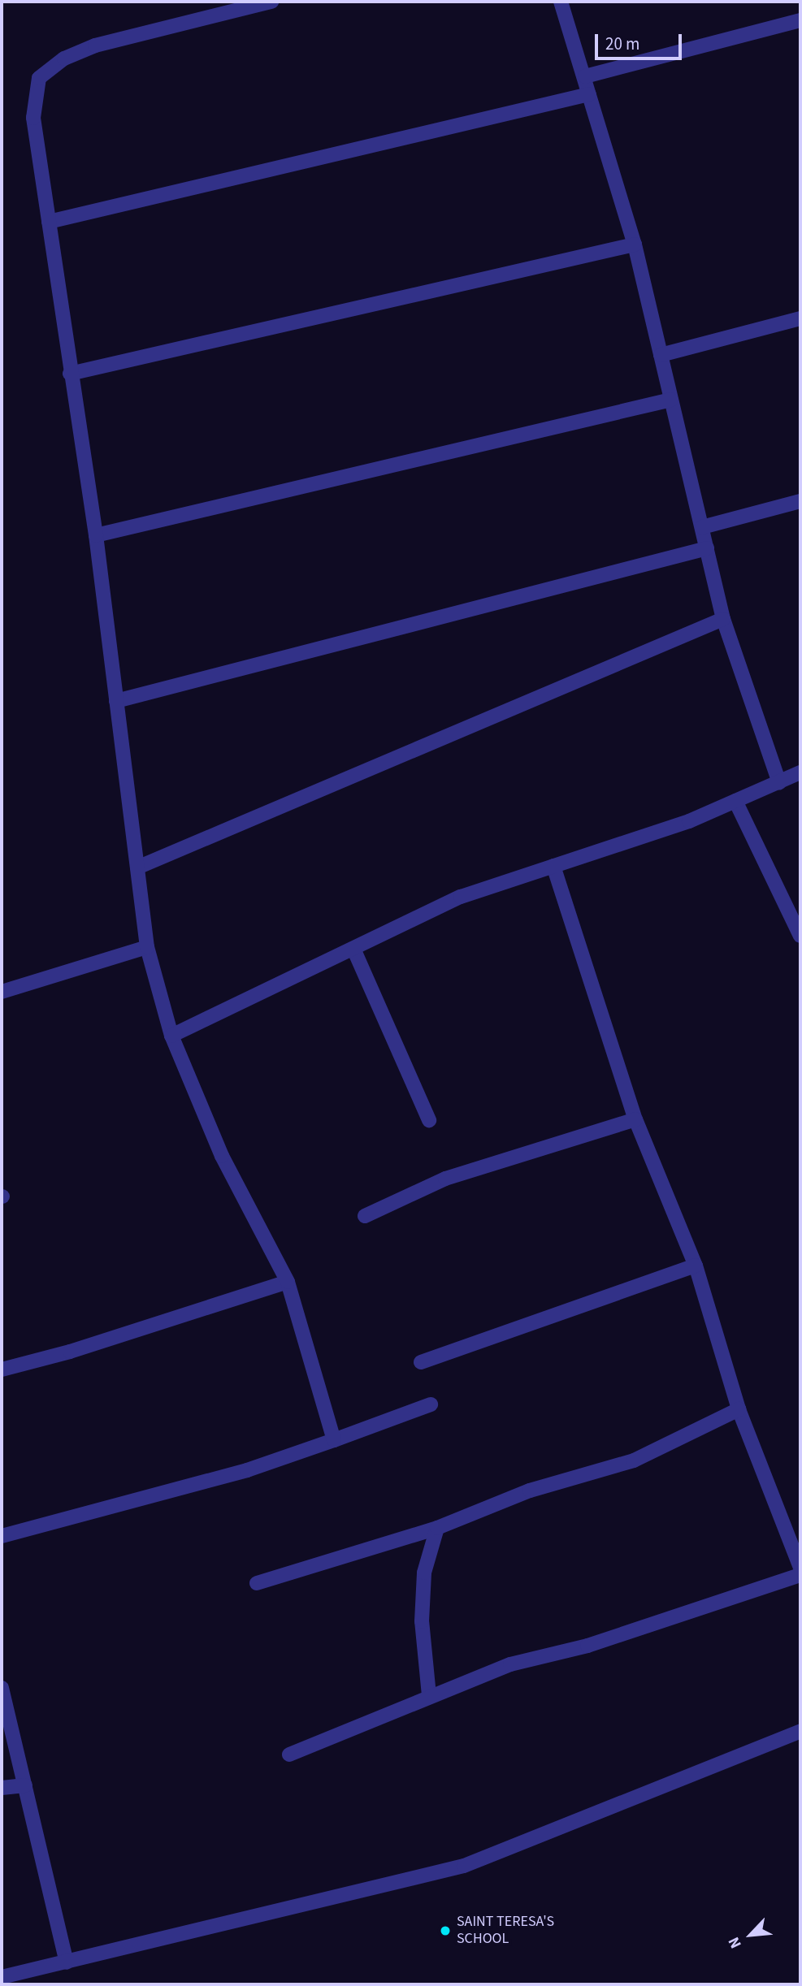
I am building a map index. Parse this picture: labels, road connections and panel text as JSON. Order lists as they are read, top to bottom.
{
  "places": ["SAINT TERESA'S SCHOOL"],
  "scale_bar": "20 m",
  "north": "bottom left"
}
